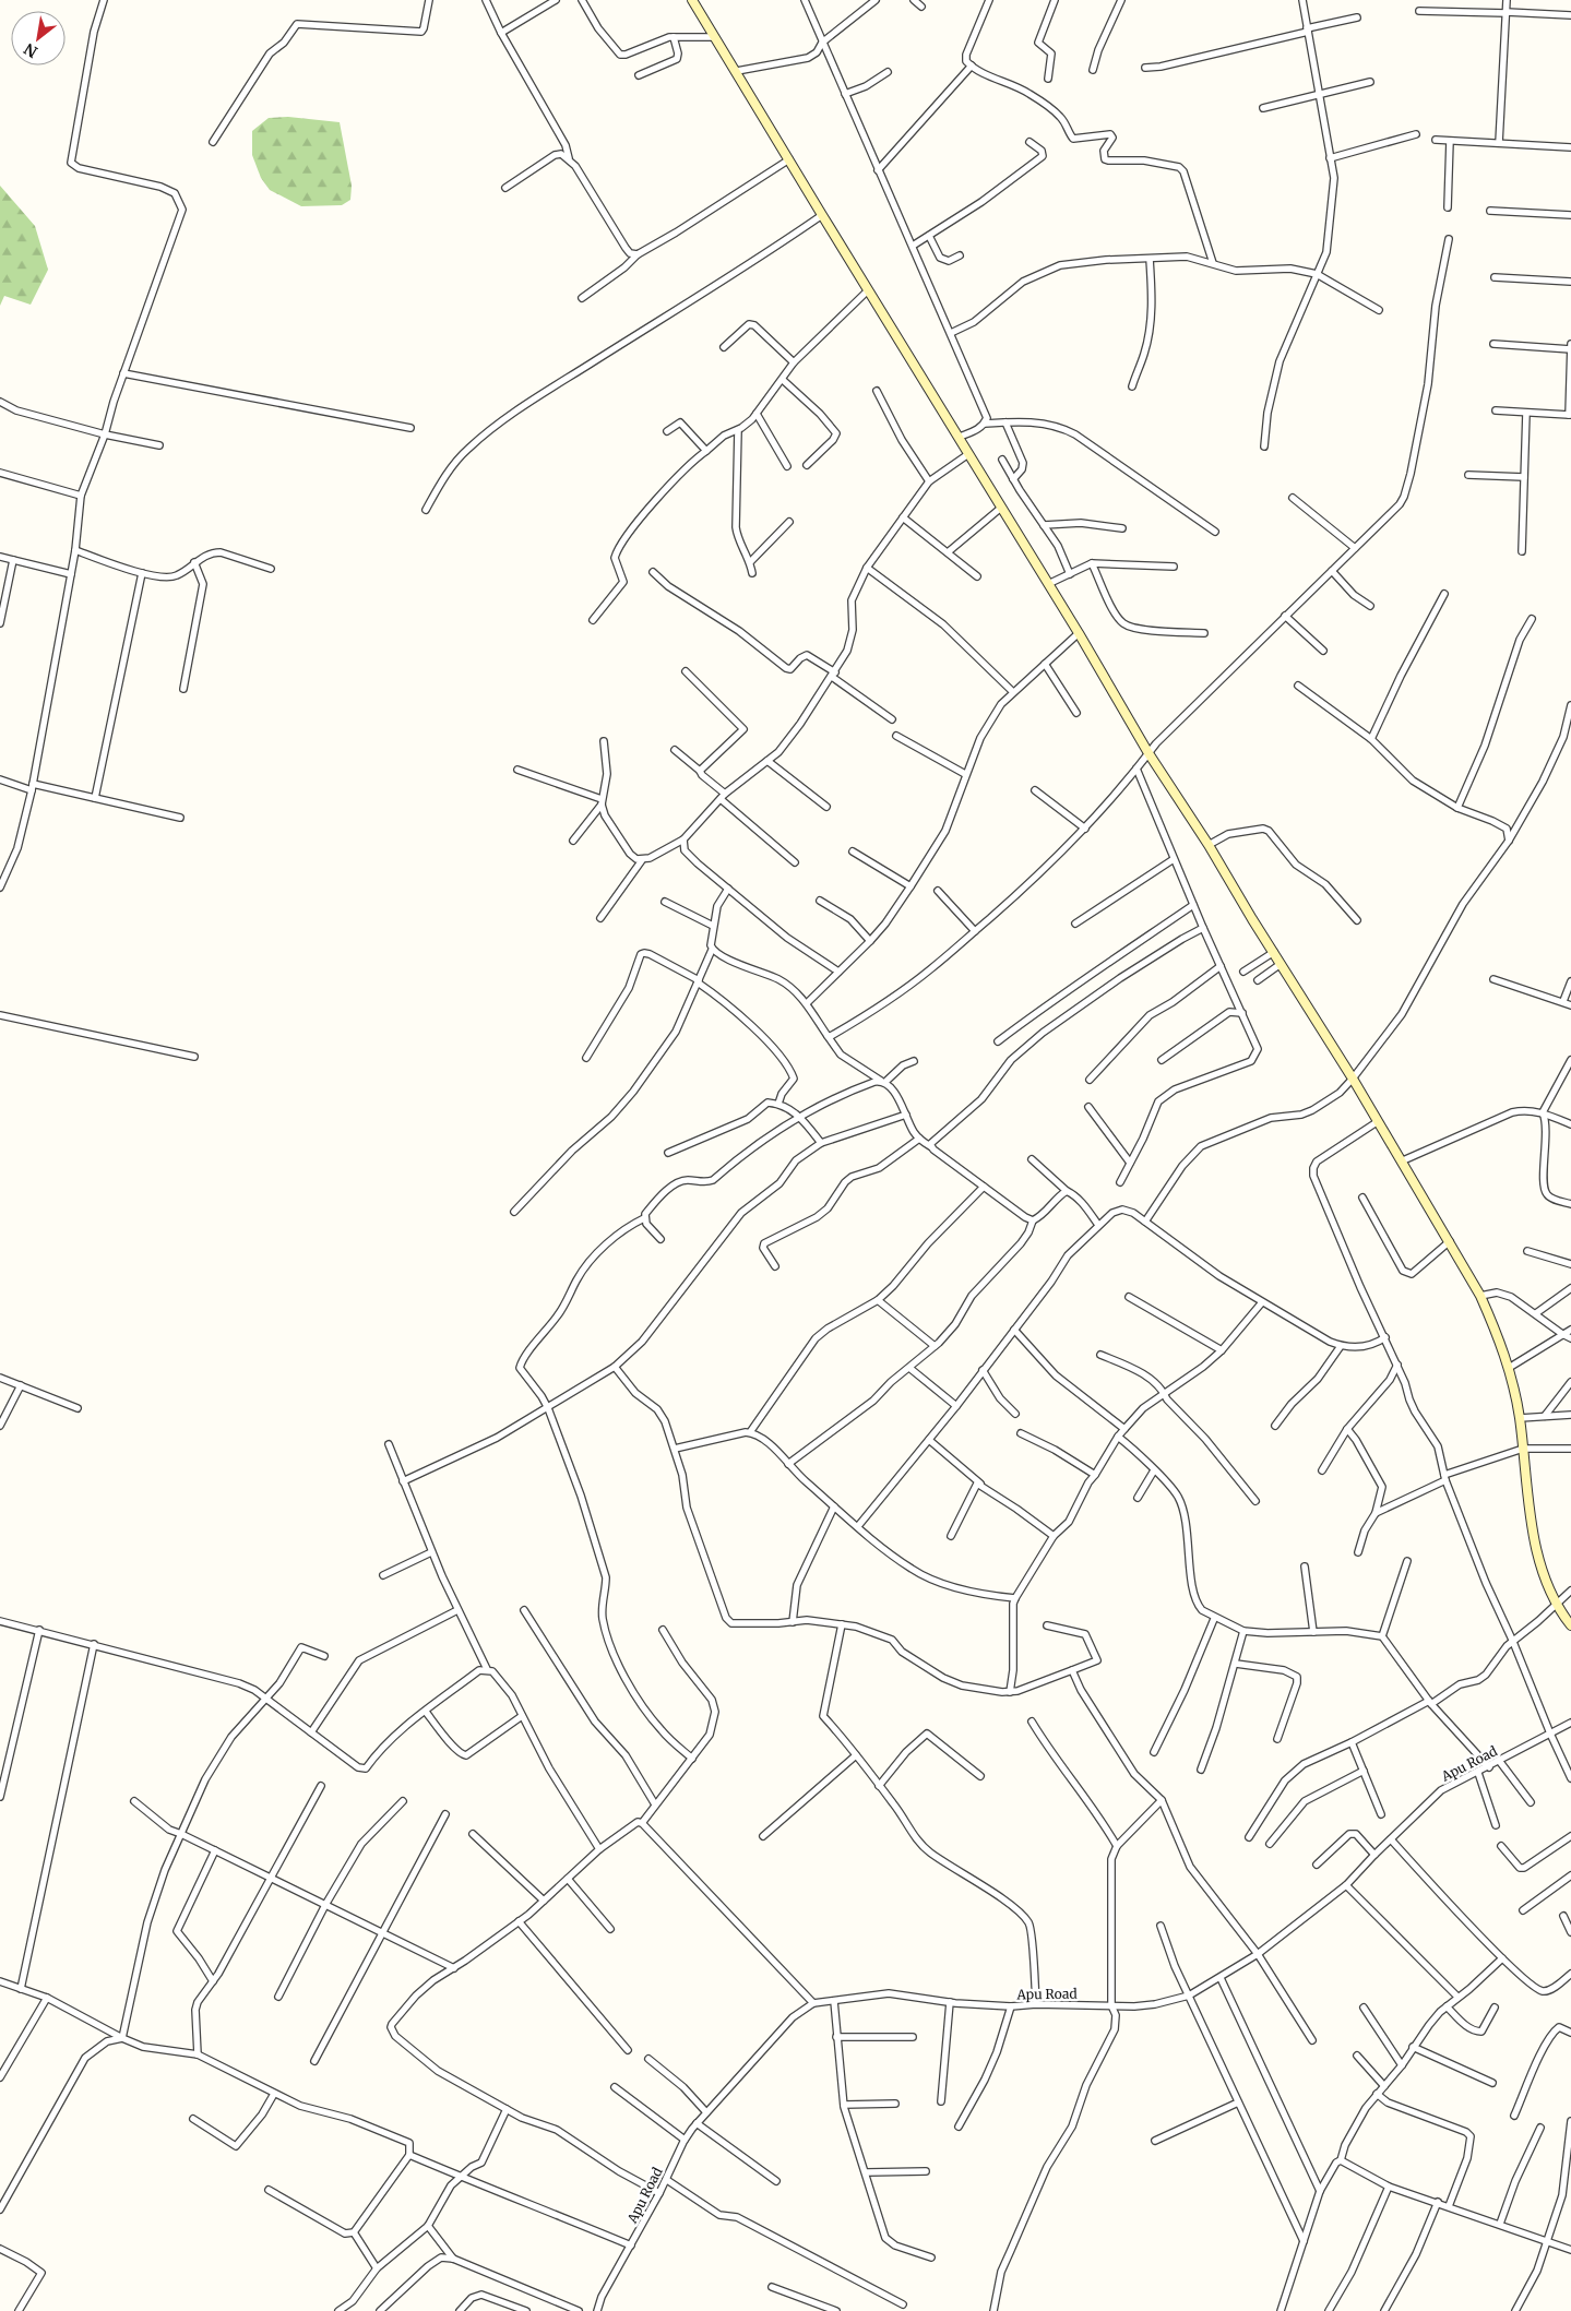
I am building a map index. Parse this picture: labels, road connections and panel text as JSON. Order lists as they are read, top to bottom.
{
  "streets": {
    "street": ["Apu Road"]
  },
  "north": "bottom left"
}
